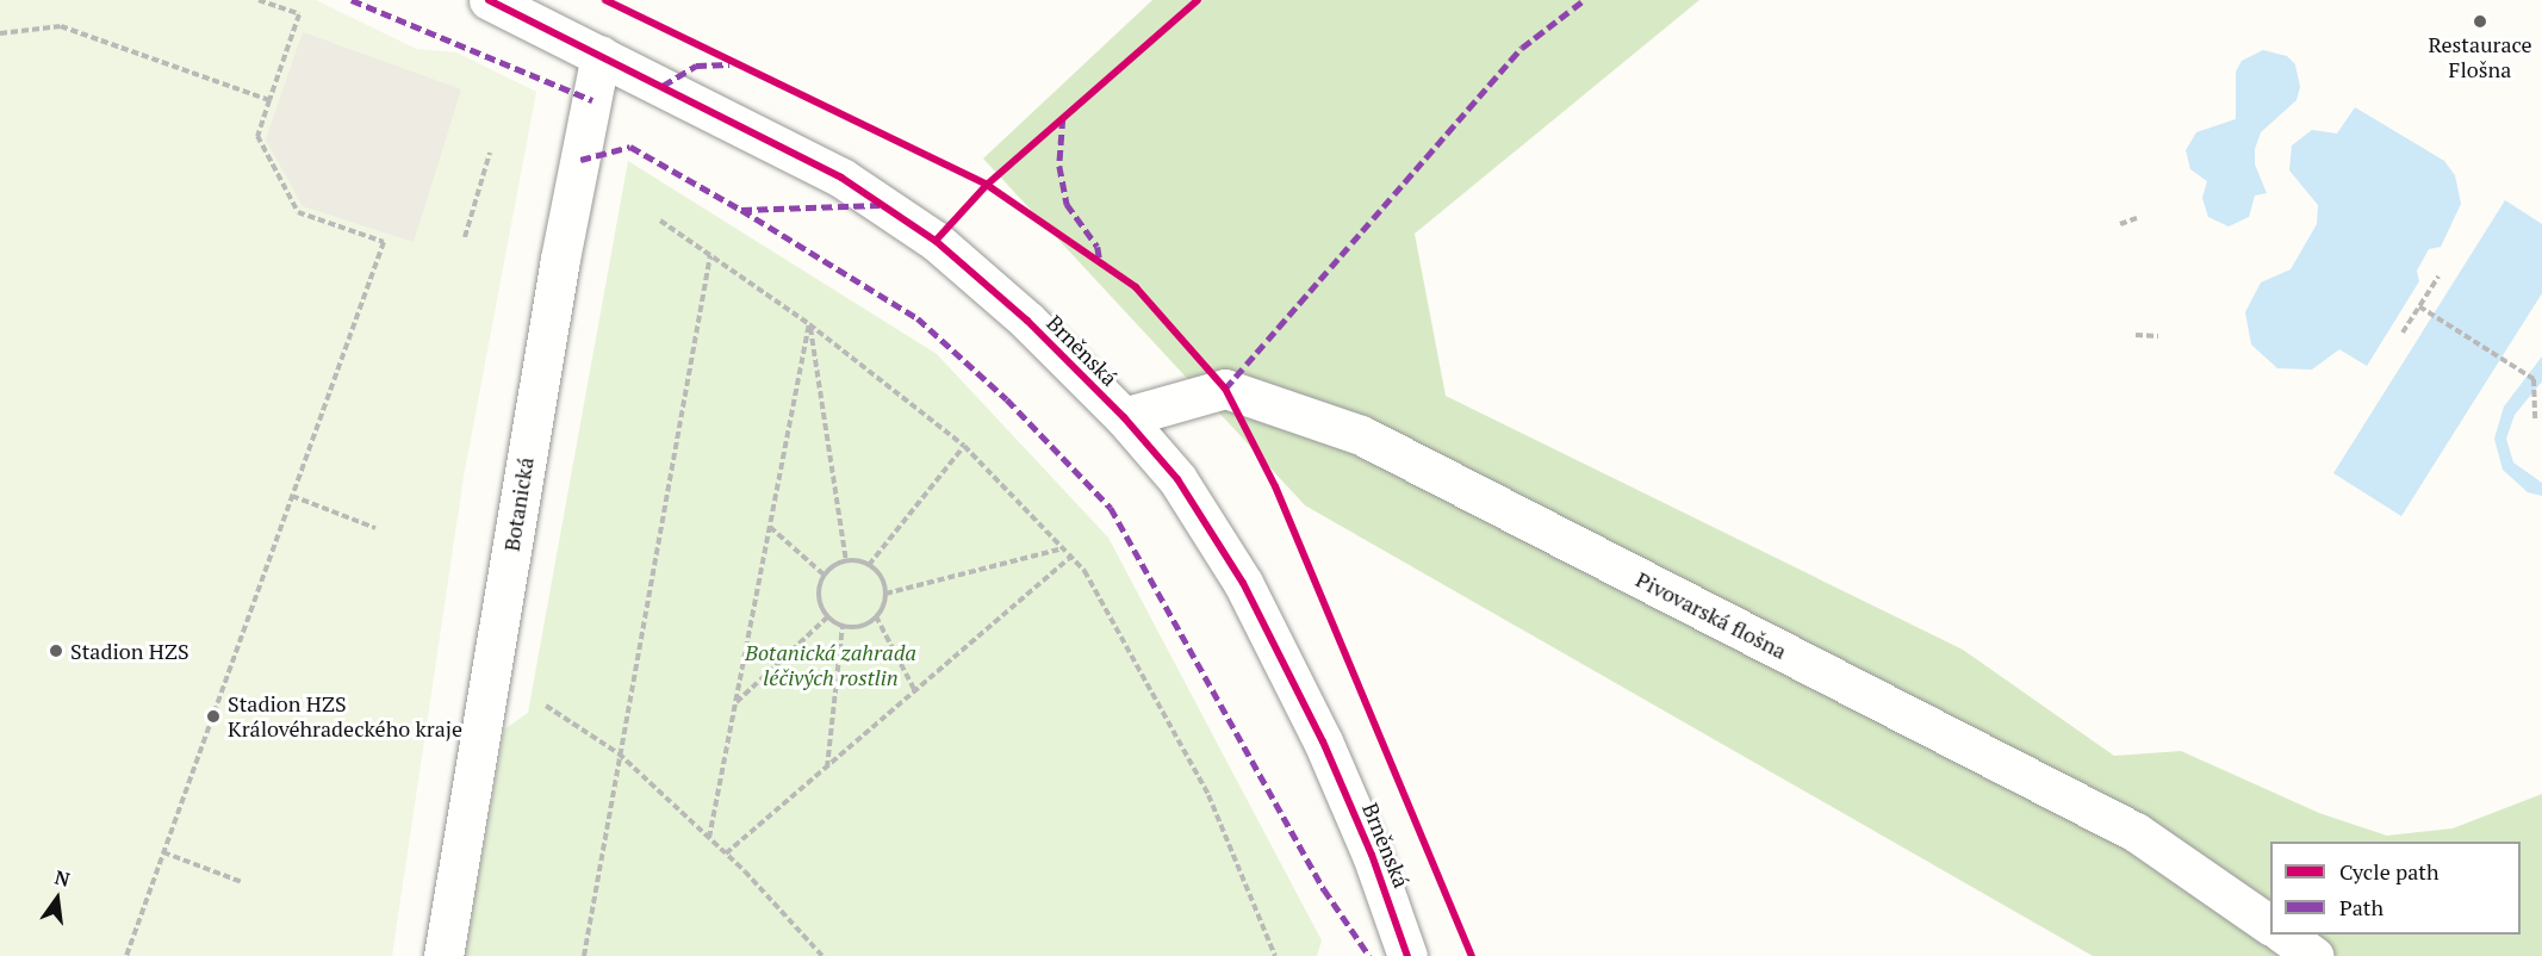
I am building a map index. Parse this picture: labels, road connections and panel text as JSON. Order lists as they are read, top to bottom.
{
  "streets": {
    "street": ["Brněnská", "Botanická", "Pivovarská flošna"]
  },
  "crossings": [
    ["Brněnská", "Botanická"],
    ["Brněnská", "Pivovarská flošna"]
  ],
  "parks": ["Botanická zahrada léčivých rostlin"],
  "places": ["Restaurace Flošna", "Stadion HZS", "Stadion HZS Královéhradeckého kraje"],
  "legend": ["Cycle path", "Path"],
  "north": "top"
}
